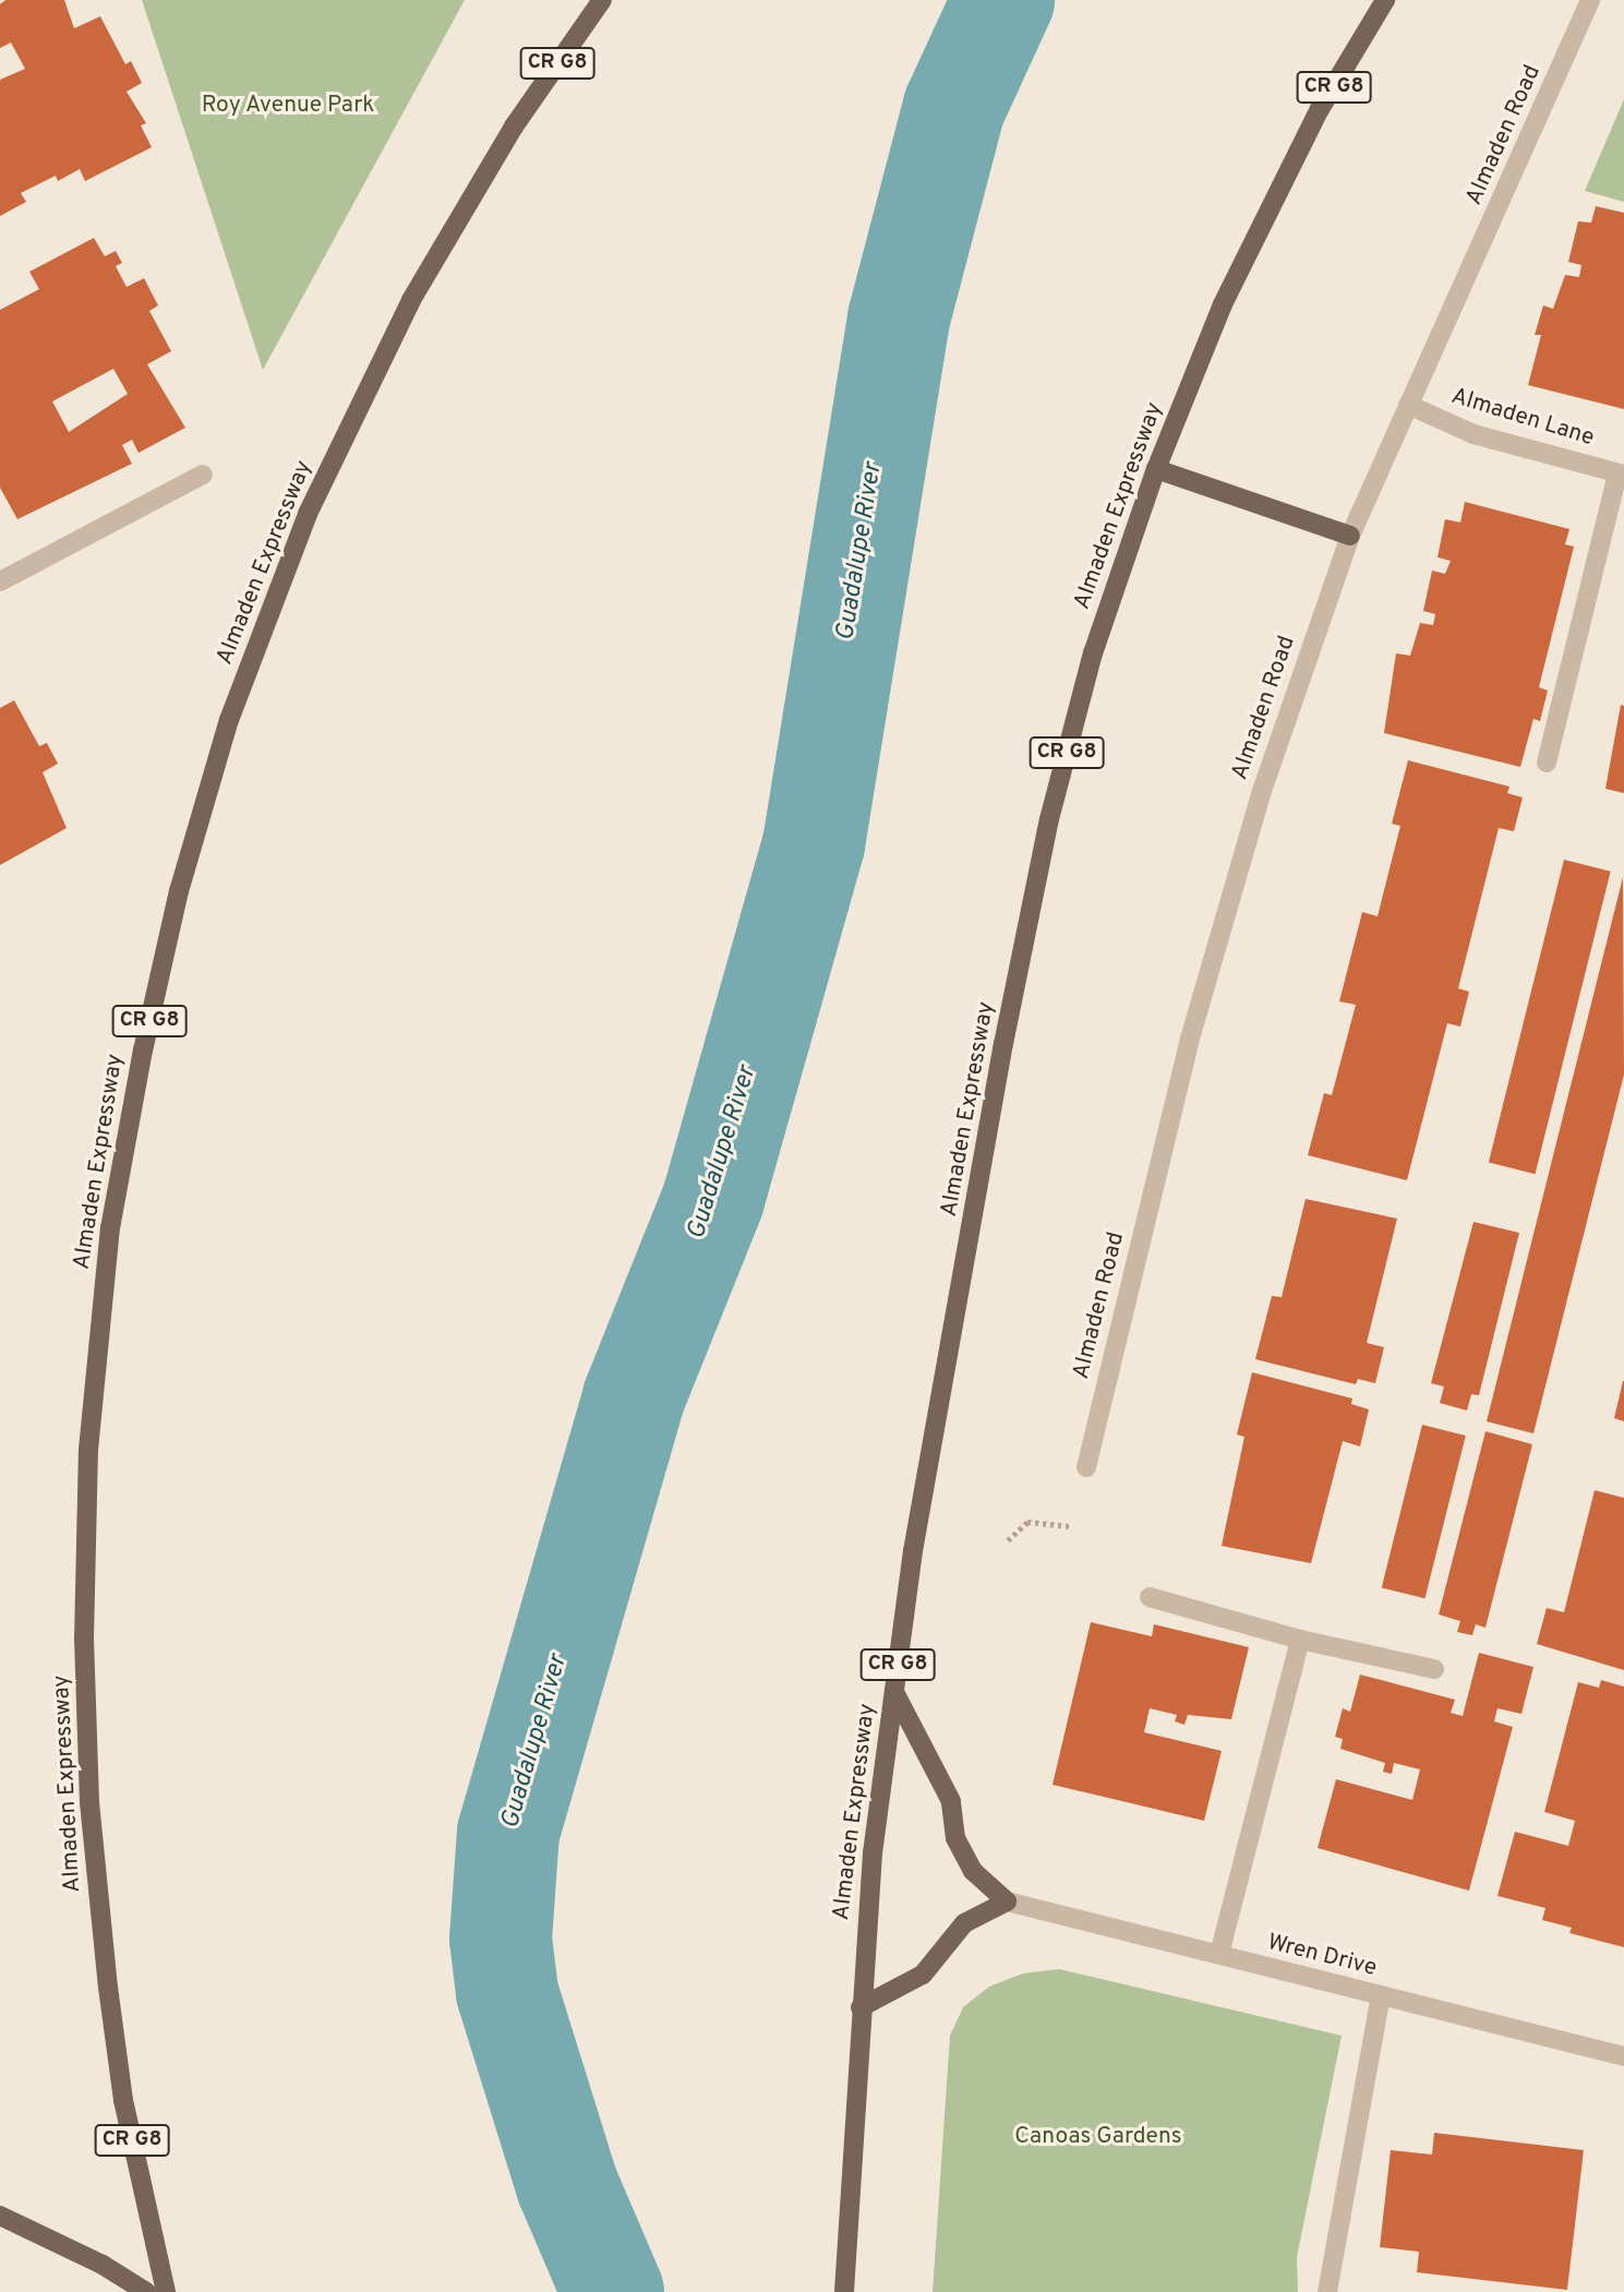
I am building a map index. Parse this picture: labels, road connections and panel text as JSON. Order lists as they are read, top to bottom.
{
  "streets": {
    "main road": ["CR G8", "Almaden Expressway"],
    "street": ["Almaden Road", "Almaden Lane", "Wren Drive"]
  },
  "crossings": [
    ["Almaden Road", "Almaden Lane"]
  ],
  "water": ["Guadalupe River"],
  "parks": ["Roy Avenue Park", "Canoas Gardens"]
}
